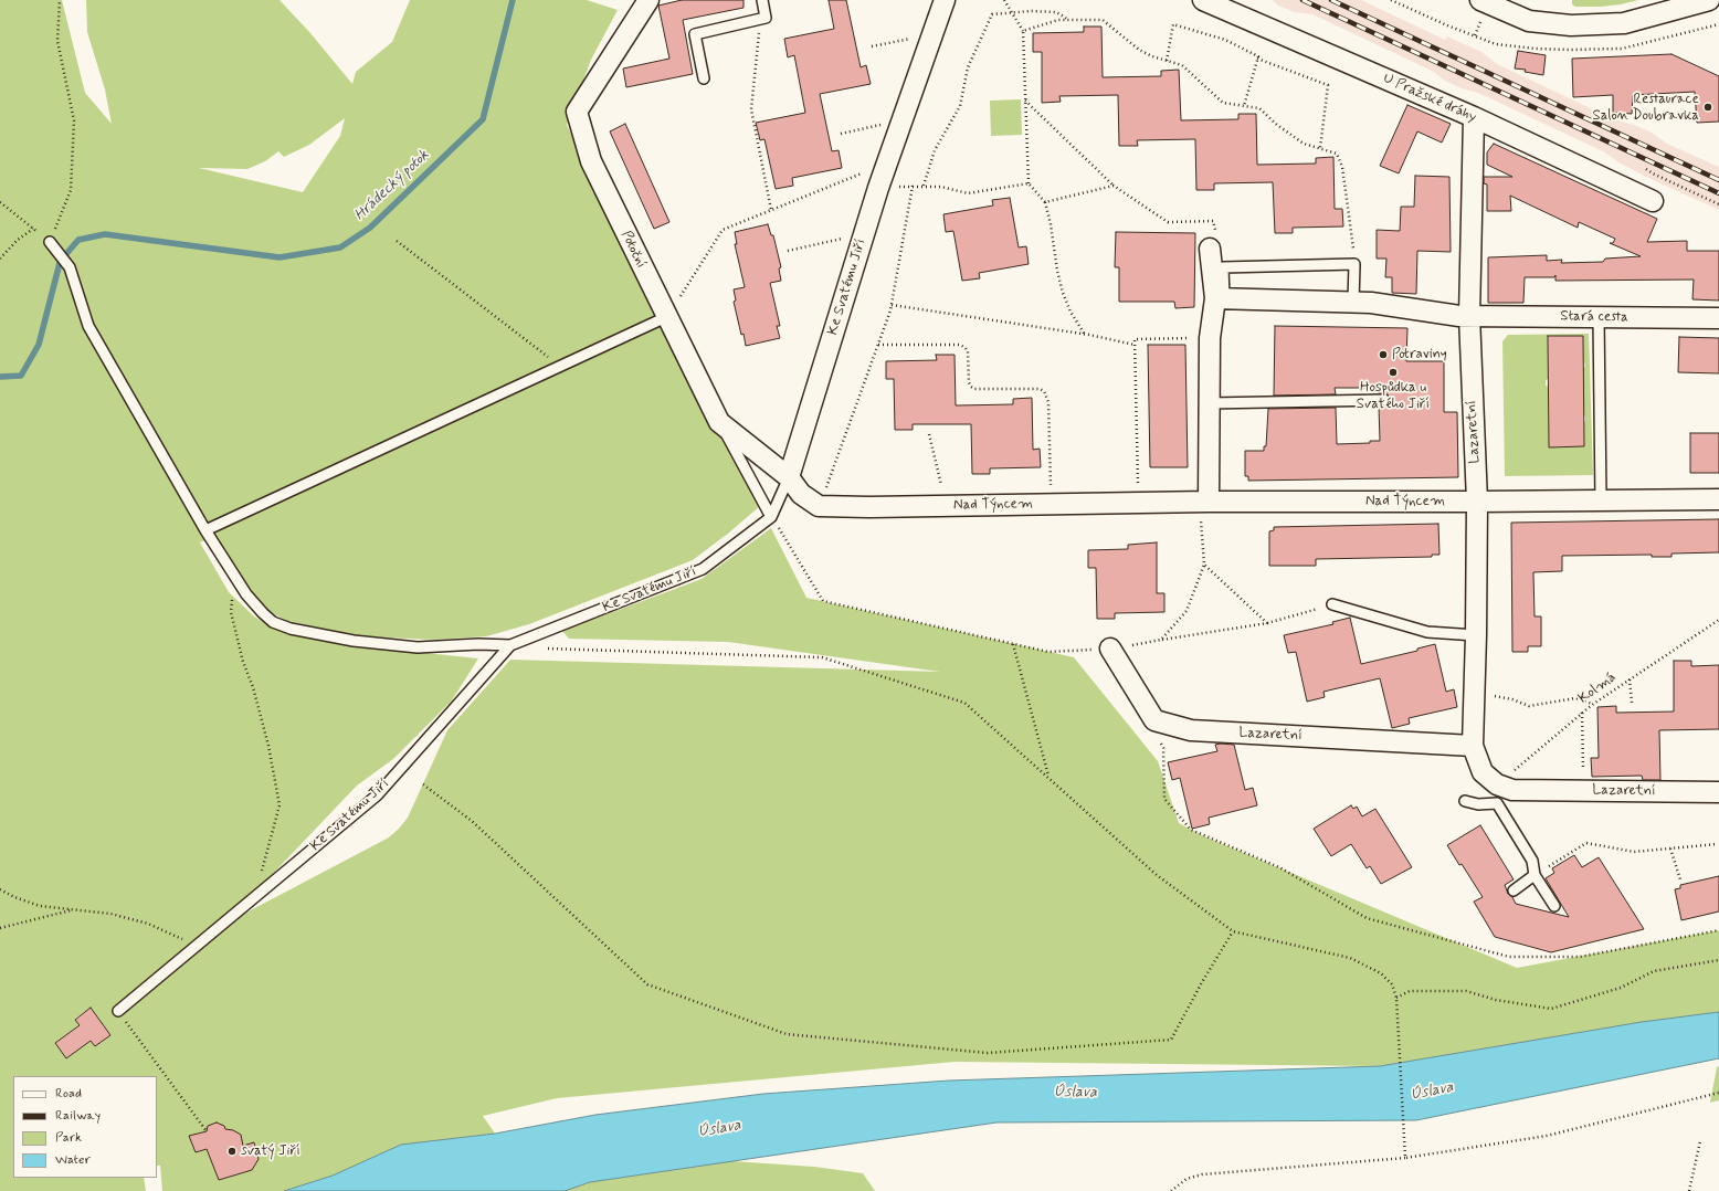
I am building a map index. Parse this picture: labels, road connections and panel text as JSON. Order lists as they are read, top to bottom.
{
  "streets": {
    "street": [
      "U Pražské dráhy",
      "Potoční",
      "Ke Svatému Jiří",
      "Stará cesta",
      "Lazaretní",
      "Nad Týncem"
    ],
    "path": ["Kolmá"]
  },
  "crossings": [
    ["U Pražské dráhy", "Lazaretní"],
    ["Potoční", "Ke Svatému Jiří"],
    ["Stará cesta", "Lazaretní"],
    ["Lazaretní", "Nad Týncem"],
    ["Lazaretní", "Kolmá"]
  ],
  "water": ["Hrádecký potok", "Úslava"],
  "places": [
    "Restaurace Salon Doubravka",
    "Potraviny",
    "Hospůdka u Svatého Jiří",
    "svatý Jiří"
  ],
  "legend": [
    "Road",
    "Railway",
    "Park",
    "Water"
  ]
}
